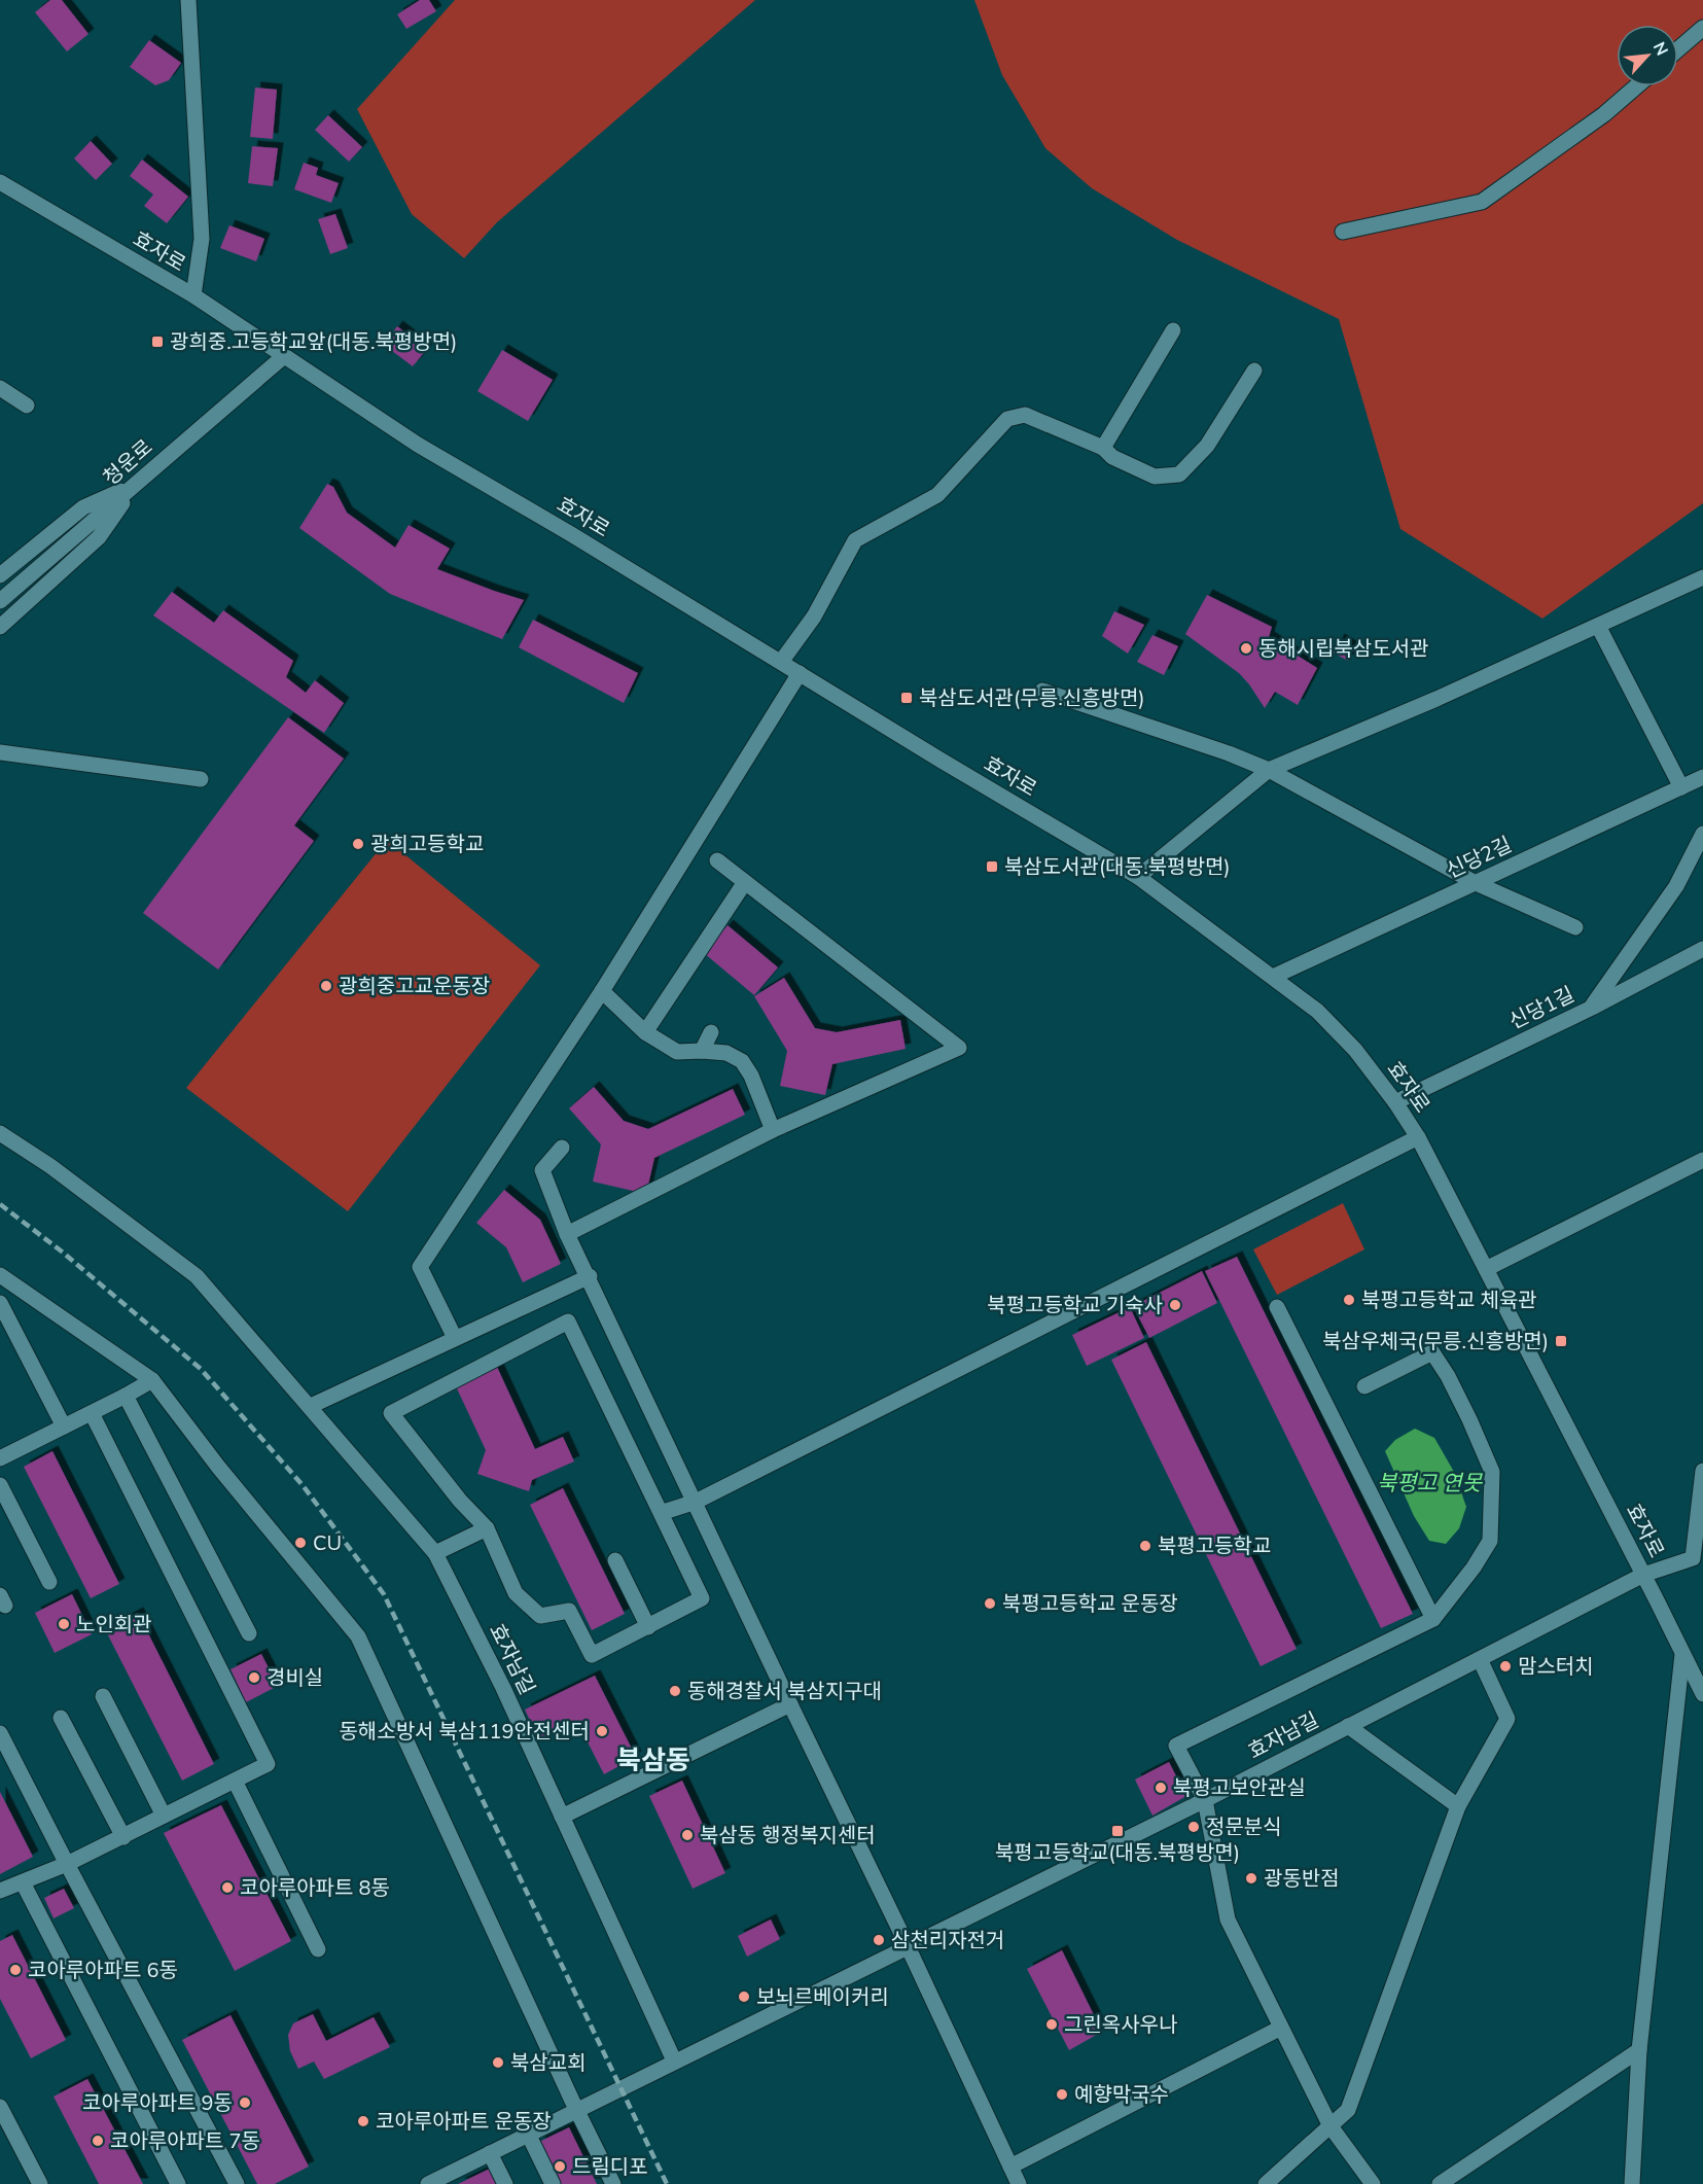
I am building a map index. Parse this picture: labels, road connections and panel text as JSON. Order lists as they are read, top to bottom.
{
  "streets": {
    "street": [
      "효자로",
      "청운로",
      "신당2길",
      "신당1길",
      "효자남길"
    ]
  },
  "crossings": [
    ["효자로", "청운로"],
    ["효자로", "신당2길"],
    ["효자로", "신당1길"],
    ["효자로", "효자남길"]
  ],
  "districts": ["북삼동"],
  "water": ["북평고 연못"],
  "places": {
    "transit": [
      "광희중.고등학교앞(대동.북평방면)",
      "북삼도서관(무릉.신흥방면)",
      "북삼도서관(대동.북평방면)",
      "북삼우체국(무릉.신흥방면)",
      "북평고등학교(대동.북평방면)"
    ],
    "other": [
      "동해시립북삼도서관",
      "광희고등학교",
      "광희중고교운동장",
      "북평고등학교 체육관",
      "북평고등학교 기숙사",
      "CU",
      "북평고등학교",
      "북평고등학교 운동장",
      "노인회관",
      "맘스터치",
      "경비실",
      "동해경찰서 북삼지구대",
      "동해소방서 북삼119안전센터",
      "북평고보안관실",
      "정문분식",
      "북삼동 행정복지센터",
      "광동반점",
      "코아루아파트 8동",
      "삼천리자전거",
      "코아루아파트 6동",
      "보뇌르베이커리",
      "그린옥사우나",
      "북삼교회",
      "예향막국수",
      "코아루아파트 9동",
      "코아루아파트 운동장",
      "코아루아파트 7동",
      "드림디포"
    ]
  },
  "north": "top right"
}
